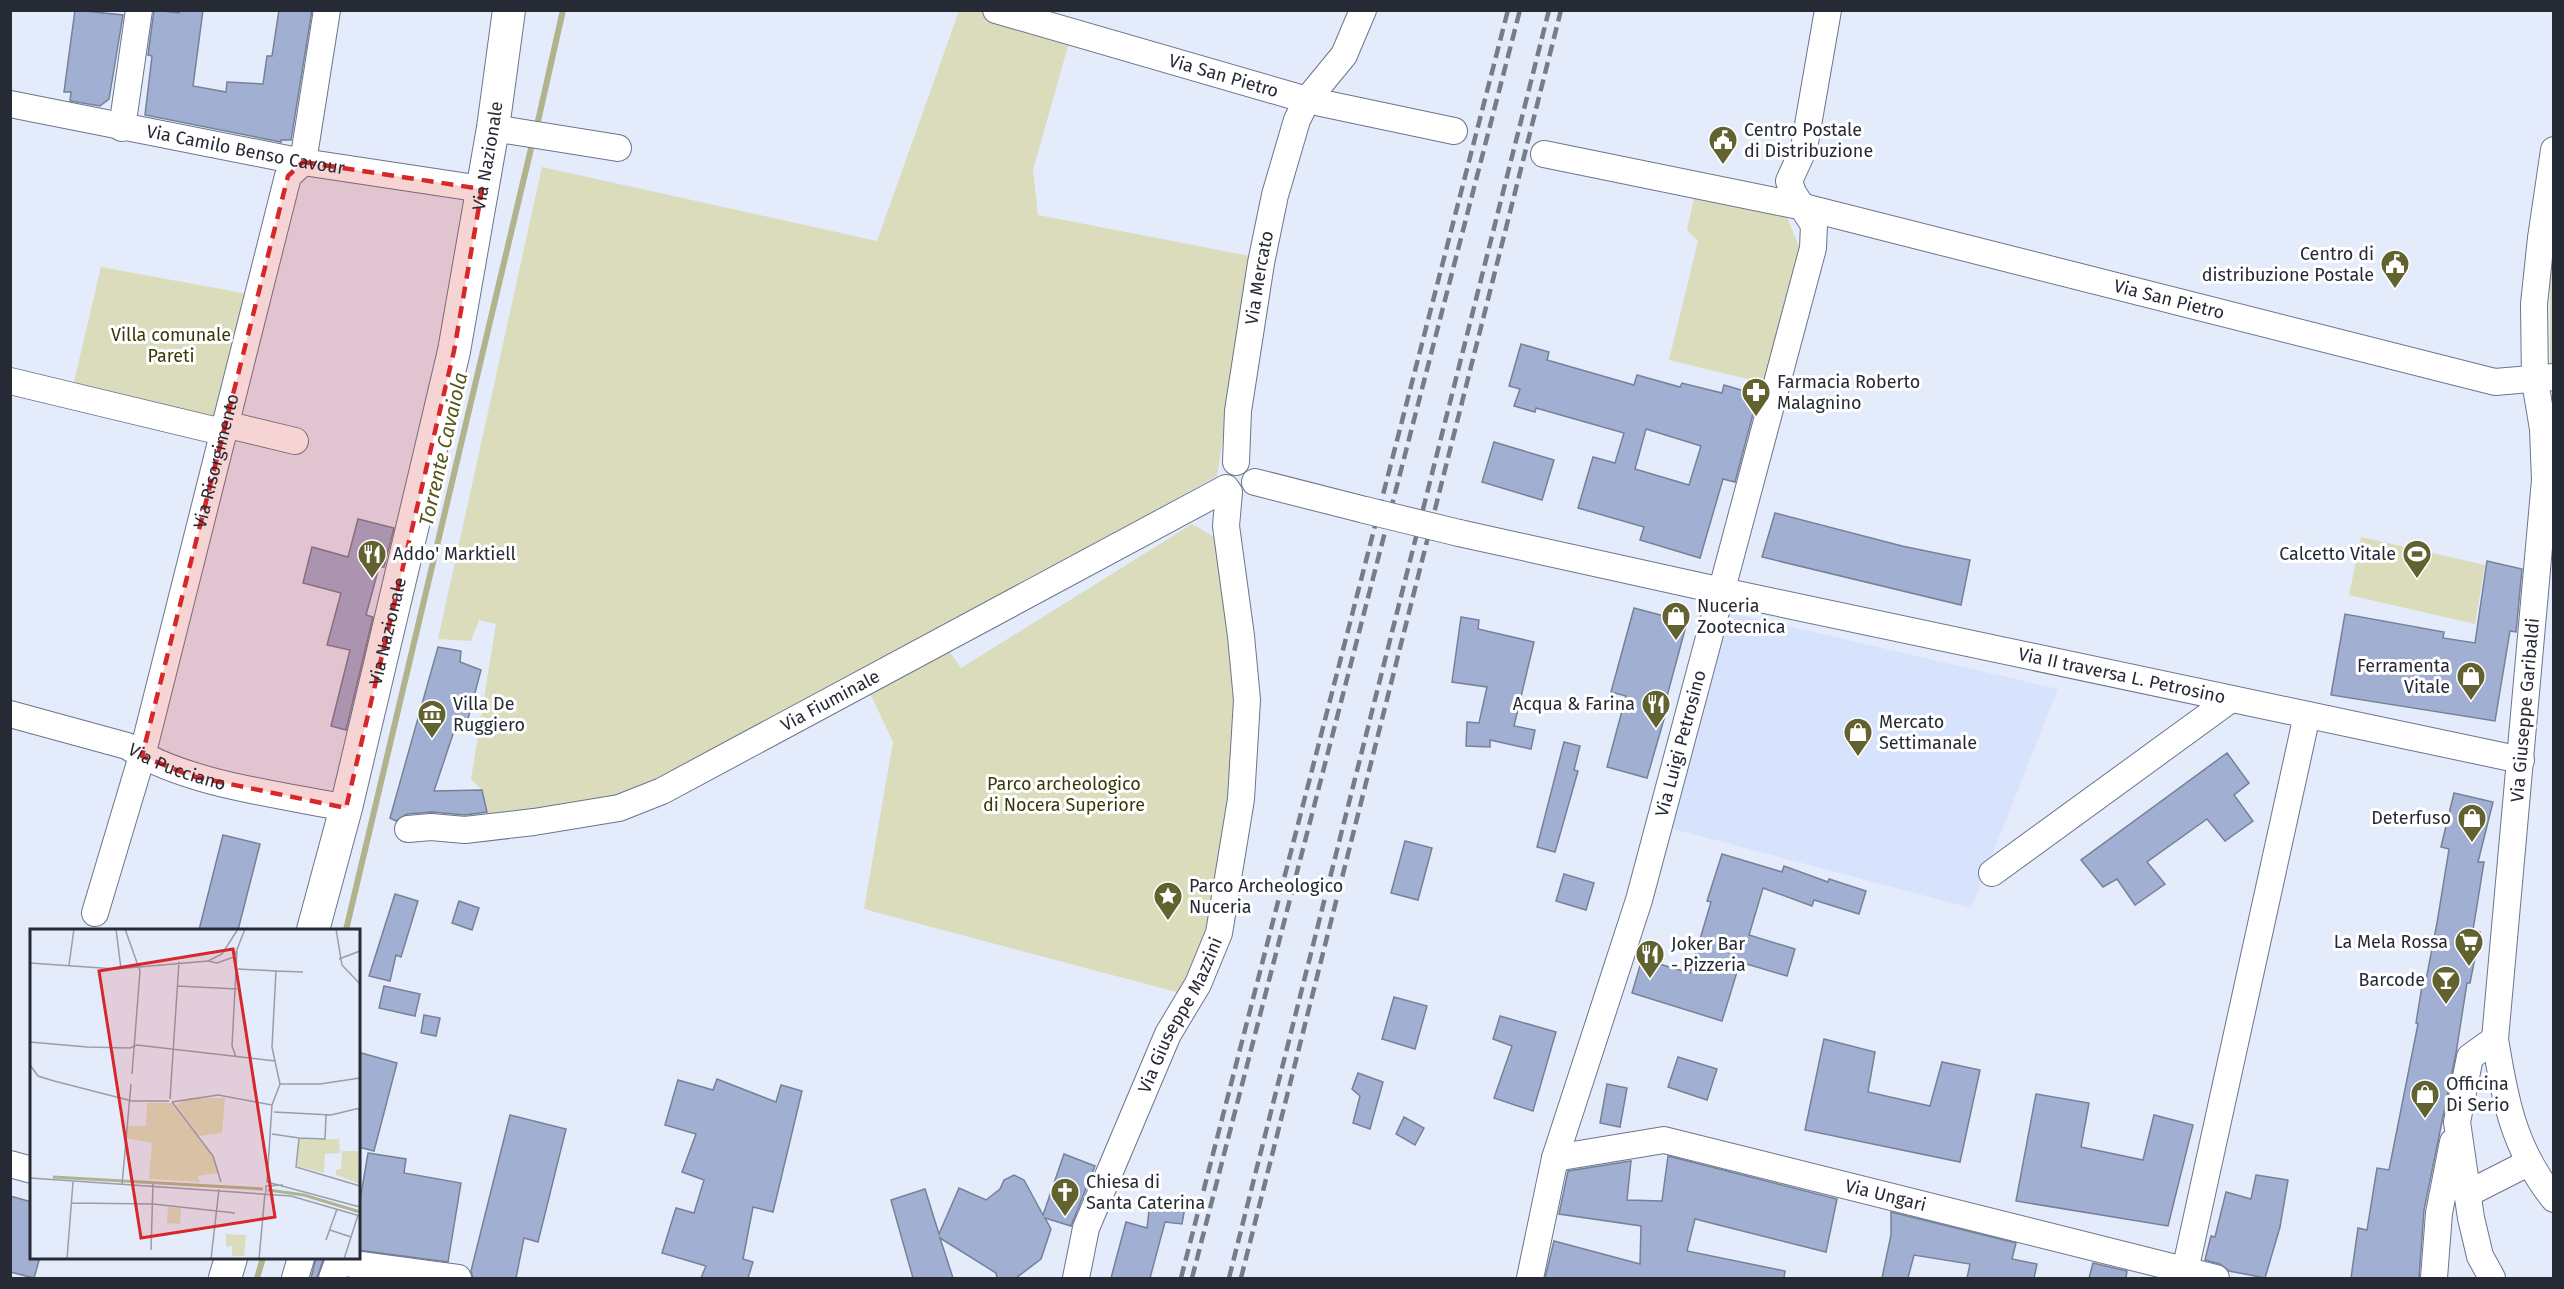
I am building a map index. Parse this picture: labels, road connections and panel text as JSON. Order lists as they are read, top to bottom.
{
  "streets": {
    "main road": ["Via Nazionale"],
    "street": [
      "Via San Pietro",
      "Via Camilo Benso Cavour",
      "Via Mercato",
      "Via Risorgimento",
      "Via II traversa L. Petrosino",
      "Via Fiuminale",
      "Via Giuseppe Garibaldi",
      "Via Luigi Petrosino",
      "Via Pucciano",
      "Via Giuseppe Mazzini",
      "Via Ungari"
    ]
  },
  "crossings": [
    ["Via San Pietro", "Via Mercato"],
    ["Via San Pietro", "Via Giuseppe Garibaldi"],
    ["Via San Pietro", "Via Luigi Petrosino"],
    ["Via Camilo Benso Cavour", "Via Nazionale"],
    ["Via Camilo Benso Cavour", "Via Risorgimento"],
    ["Via Nazionale", "Via Pucciano"],
    ["Via Mercato", "Via II traversa L. Petrosino"],
    ["Via Mercato", "Via Fiuminale"],
    ["Via Mercato", "Via Giuseppe Mazzini"],
    ["Via Risorgimento", "Via Pucciano"],
    ["Via II traversa L. Petrosino", "Via Fiuminale"],
    ["Via II traversa L. Petrosino", "Via Giuseppe Garibaldi"],
    ["Via II traversa L. Petrosino", "Via Luigi Petrosino"],
    ["Via II traversa L. Petrosino", "Via Giuseppe Mazzini"],
    ["Via Fiuminale", "Via Giuseppe Mazzini"],
    ["Via Luigi Petrosino", "Via Ungari"]
  ],
  "water": ["Torrente Cavaiola"],
  "parks": ["Villa comunale Pareti", "Parco archeologico di Nocera Superiore"],
  "places": {
    "public building": ["Centro Postale di Distribuzione", "Centro di distribuzione Postale"],
    "pharmacy": ["Farmacia Roberto Malagnino"],
    "restaurant": ["Addo' Marktiell", "Acqua & Farina", "Joker Bar - Pizzeria"],
    "sports": ["Calcetto Vitale"],
    "shop": [
      "Nuceria Zootecnica",
      "Ferramenta Vitale",
      "Mercato Settimanale",
      "Deterfuso",
      "Officina Di Serio"
    ],
    "museum": ["Villa De Ruggiero"],
    "place": ["Parco Archeologico Nuceria"],
    "supermarket": ["La Mela Rossa"],
    "bar": ["Barcode"],
    "church": ["Chiesa di Santa Caterina"]
  }
}
